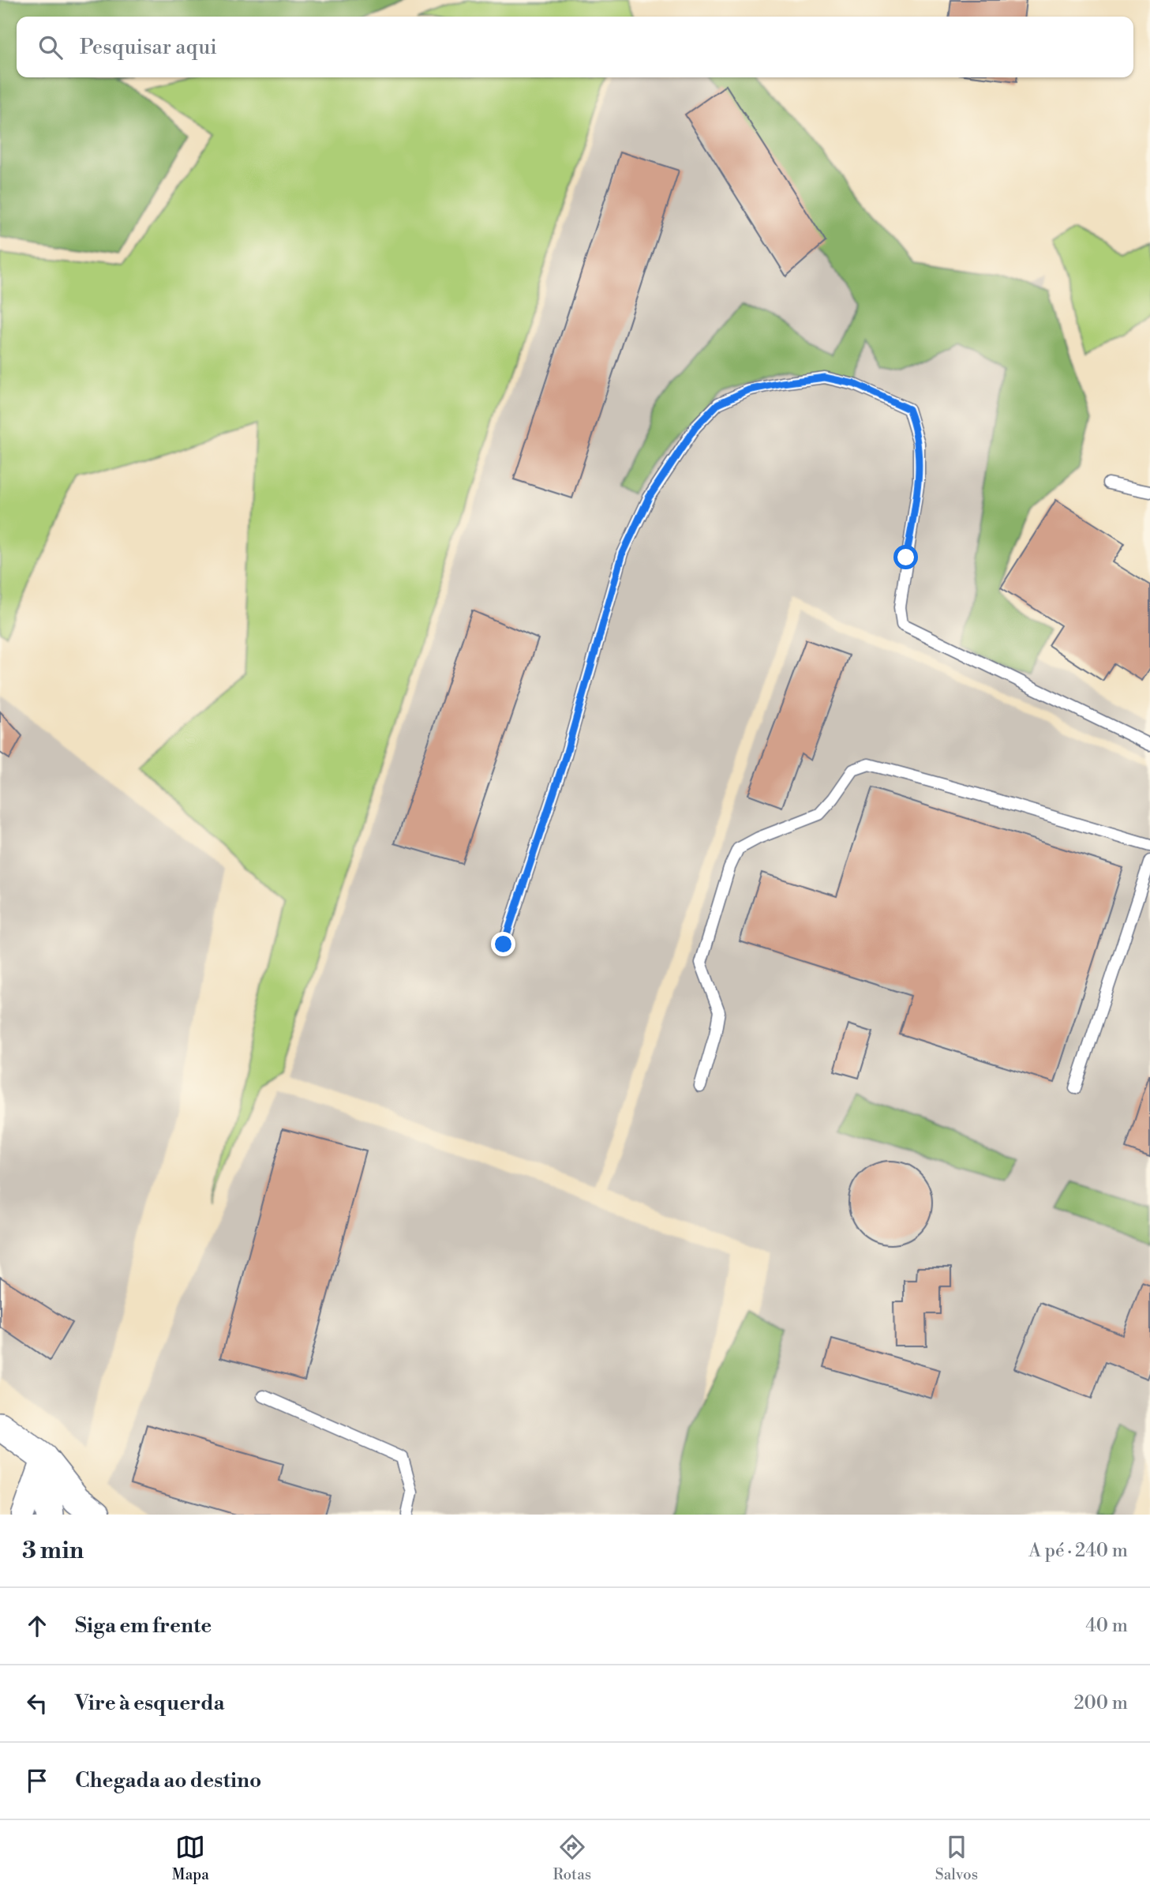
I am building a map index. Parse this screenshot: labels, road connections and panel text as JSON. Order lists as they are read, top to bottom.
{
  "page": {
    "search": "Pesquisar aqui",
    "heading": ["3 min", "A pé · 240 m"],
    "list": [
      ["Siga em frente", "40 m"],
      ["Vire à esquerda", "200 m"],
      "Chegada ao destino"
    ],
    "nav": ["Mapa", "Rotas", "Salvos"]
  }
}
